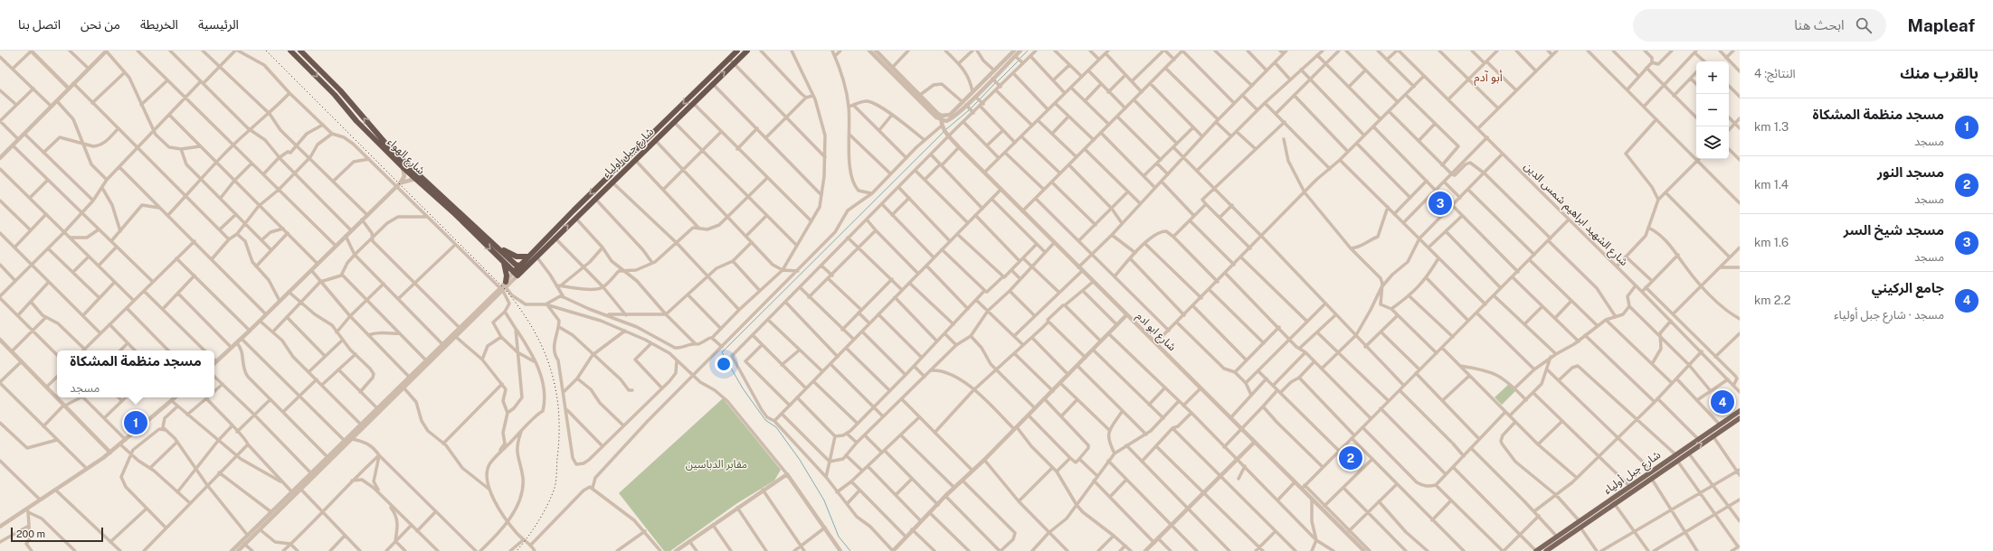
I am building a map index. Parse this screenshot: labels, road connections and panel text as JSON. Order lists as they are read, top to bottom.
{
  "streets": {
    "highway": ["شارع جبل اولياء", "شارع الهواء"],
    "main road": ["شارع جبل أولياء"],
    "street": ["شارع الشهيد ابراهيم شمس الدين", "شارع ابو ادم"]
  },
  "crossings": [
    ["شارع جبل اولياء", "شارع الهواء"]
  ],
  "districts": ["أبو آدم"],
  "parks": ["مقابر الدباسين"],
  "scale_bar": "200 m",
  "page": {
    "header": "Mapleaf",
    "search": "ابحث هنا",
    "nav": [
      "الرئيسية",
      "الخريطة",
      "من نحن",
      "اتصل بنا"
    ],
    "heading": ["بالقرب منك", "النتائج: 4"],
    "map_buttons": ["+", "−"],
    "list": [
      {
        "mark": "1",
        "name": "مسجد منظمة المشكاة",
        "note": "مسجد",
        "value": "1.3 km"
      },
      {
        "mark": "2",
        "name": "مسجد النور",
        "note": "مسجد",
        "value": "1.4 km"
      },
      {
        "mark": "3",
        "name": "مسجد شيخ السر",
        "note": "مسجد",
        "value": "1.6 km"
      },
      {
        "mark": "4",
        "name": "جامع الركيني",
        "note": "مسجد · شارع جبل أولياء",
        "value": "2.2 km"
      }
    ],
    "pins": [
      "3",
      "4",
      "1",
      "2"
    ],
    "popup": ["مسجد منظمة المشكاة", "مسجد"],
    "scale": "200 m"
  }
}
